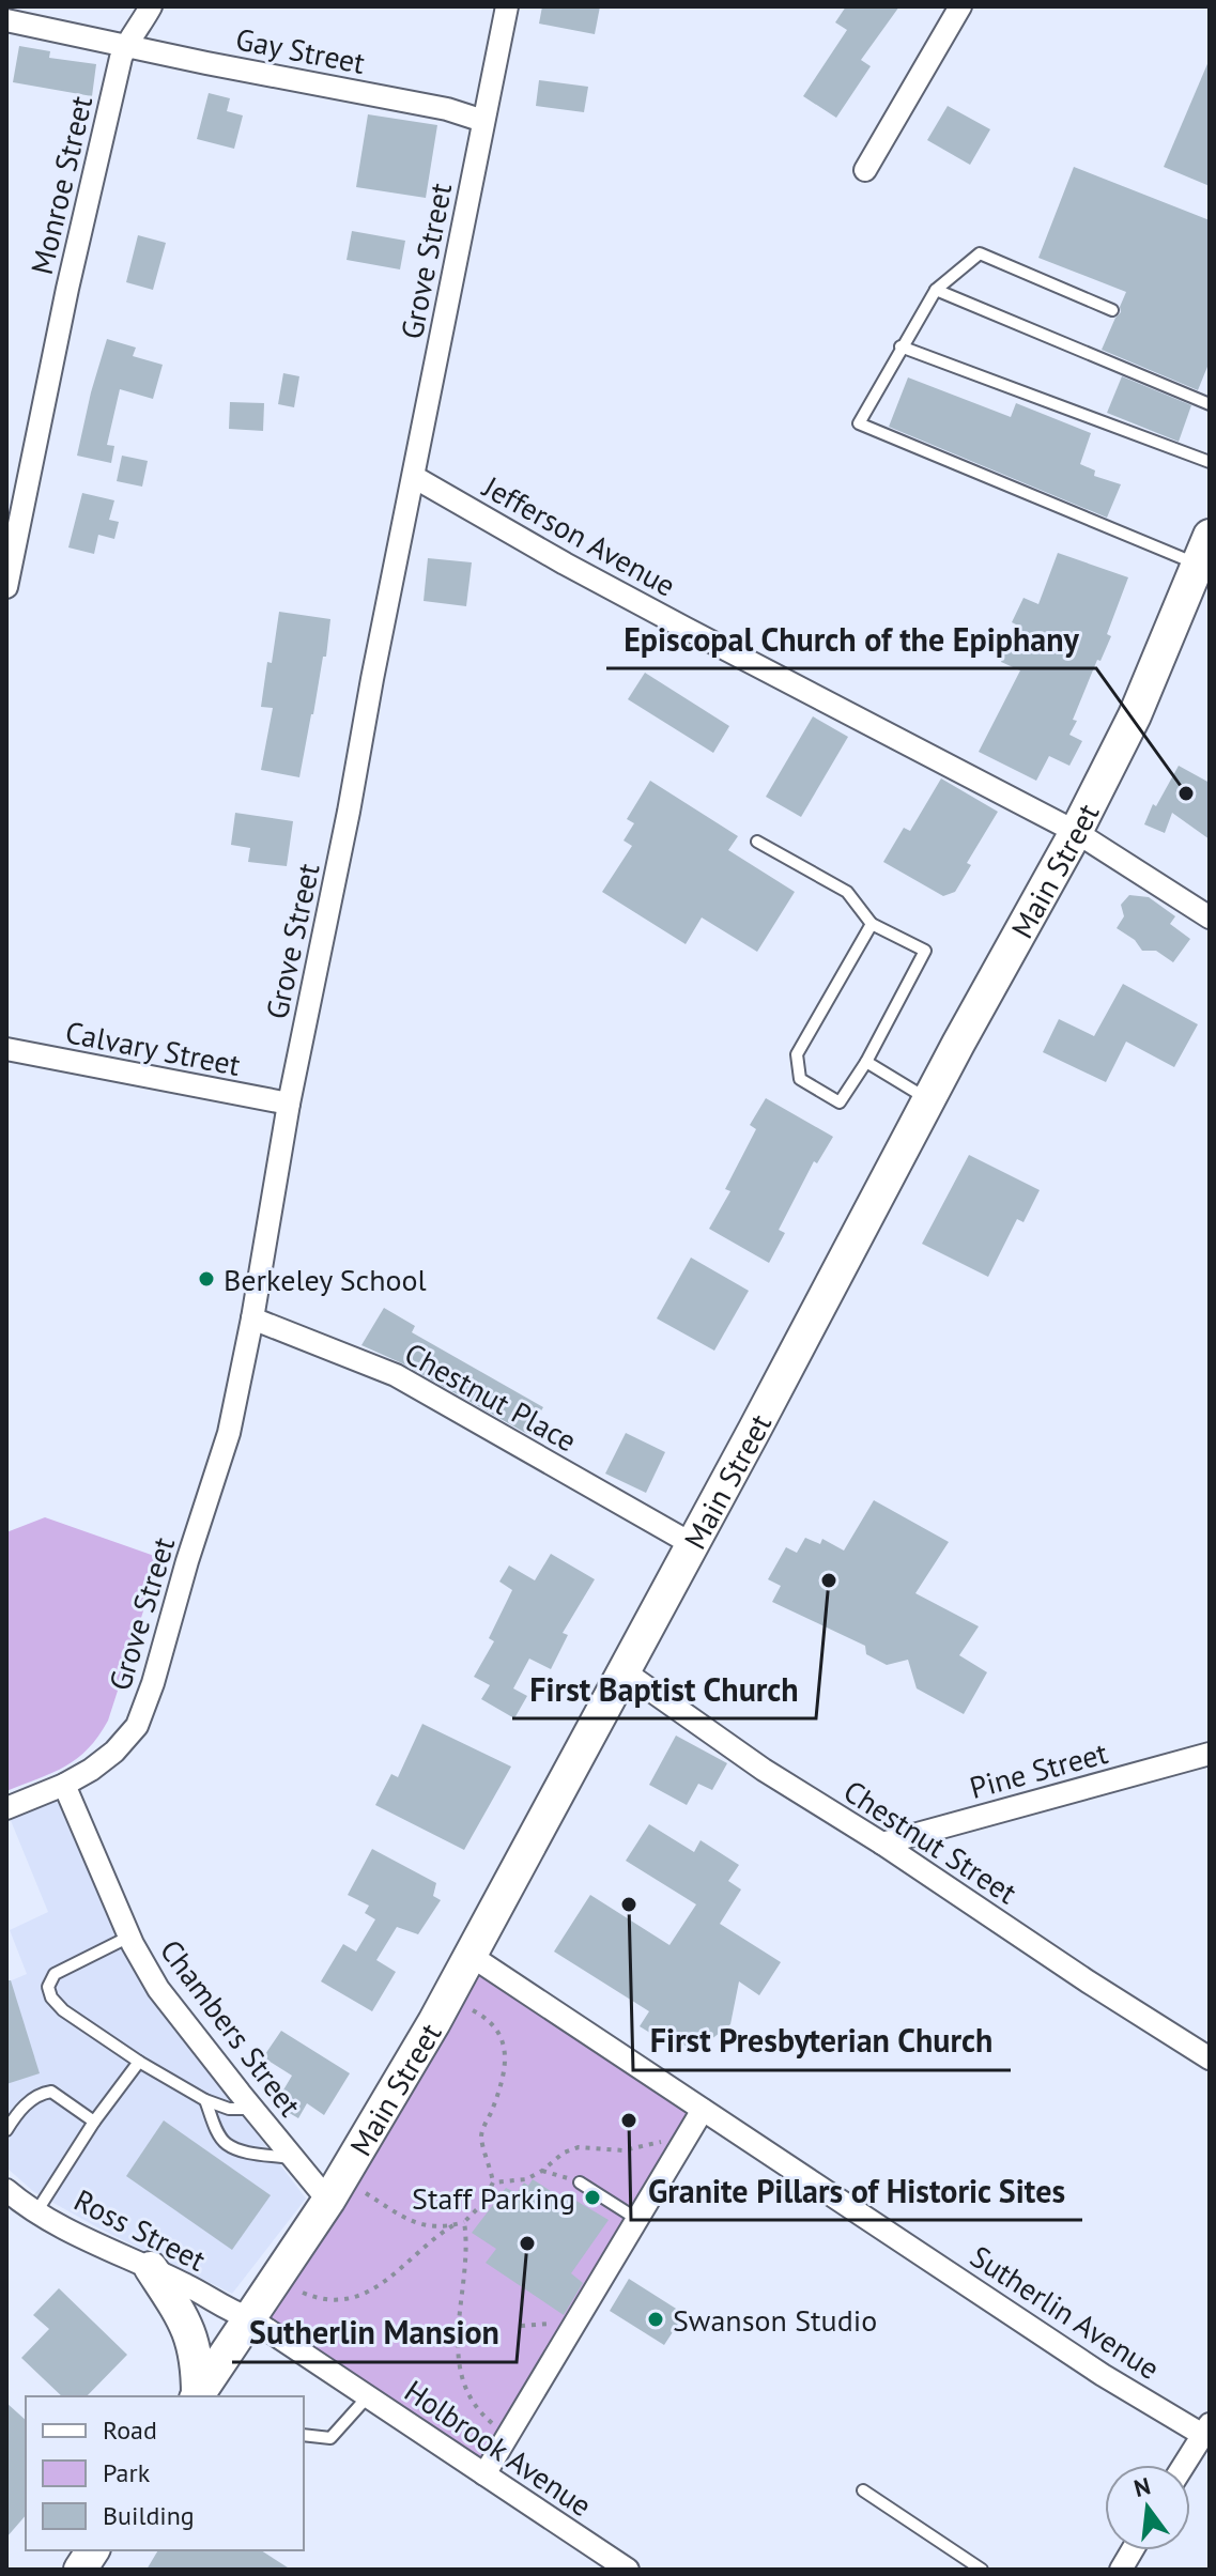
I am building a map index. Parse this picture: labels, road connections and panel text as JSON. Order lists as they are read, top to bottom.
{
  "streets": {
    "main road": ["Main Street"],
    "street": [
      "Gay Street",
      "Monroe Street",
      "Grove Street",
      "Jefferson Avenue",
      "Calvary Street",
      "Chestnut Place",
      "Pine Street",
      "Chestnut Street",
      "Chambers Street",
      "Ross Street",
      "Sutherlin Avenue",
      "Holbrook Avenue"
    ]
  },
  "crossings": [
    ["Gay Street", "Monroe Street"],
    ["Gay Street", "Grove Street"],
    ["Grove Street", "Jefferson Avenue"],
    ["Grove Street", "Calvary Street"],
    ["Grove Street", "Chestnut Place"],
    ["Grove Street", "Chambers Street"],
    ["Jefferson Avenue", "Main Street"],
    ["Main Street", "Chestnut Place"],
    ["Main Street", "Chestnut Street"],
    ["Main Street", "Chambers Street"],
    ["Main Street", "Ross Street"],
    ["Main Street", "Sutherlin Avenue"],
    ["Main Street", "Holbrook Avenue"],
    ["Pine Street", "Chestnut Street"],
    ["Ross Street", "Holbrook Avenue"]
  ],
  "places": [
    "Episcopal Church of the Epiphany",
    "Berkeley School",
    "First Baptist Church",
    "First Presbyterian Church",
    "Granite Pillars of Historic Sites",
    "Staff Parking",
    "Sutherlin Mansion",
    "Swanson Studio"
  ],
  "legend": ["Road", "Park", "Building"],
  "north": "top"
}
